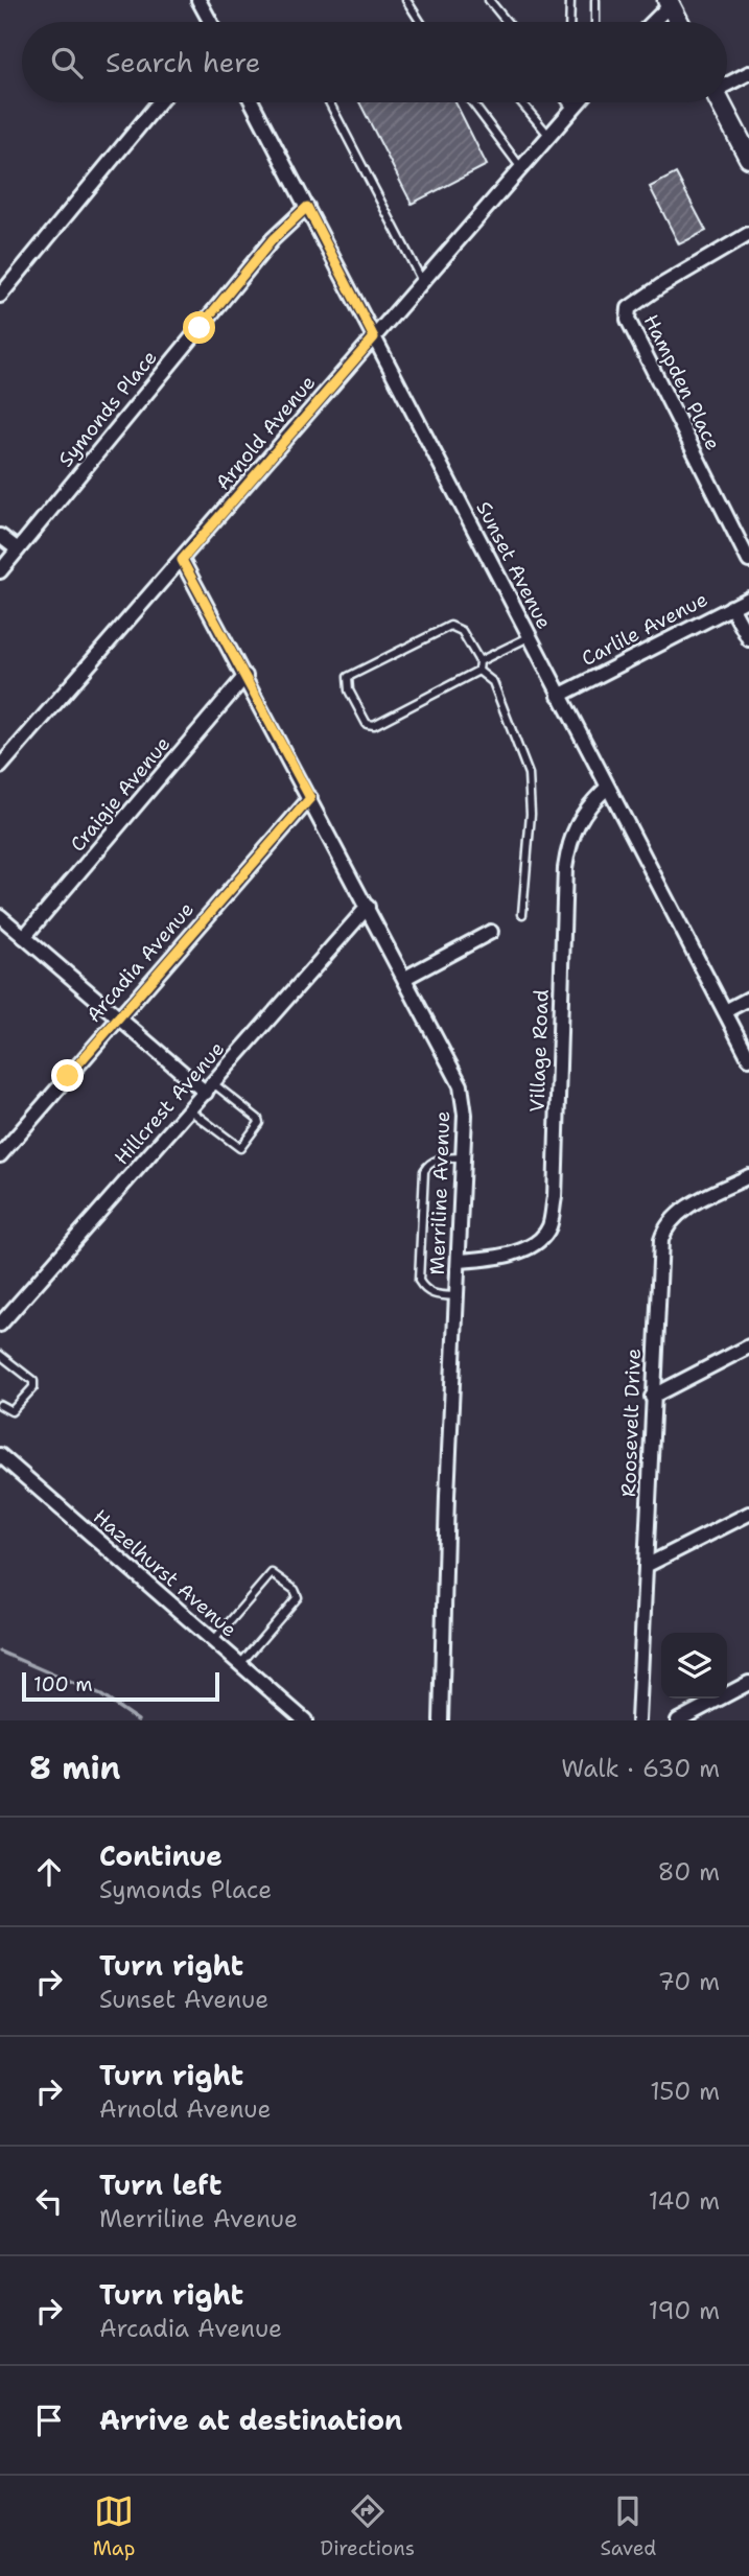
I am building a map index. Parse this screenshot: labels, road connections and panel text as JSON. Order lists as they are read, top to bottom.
{
  "streets": {
    "street": [
      "Hampden Place",
      "Symonds Place",
      "Arnold Avenue",
      "Sunset Avenue",
      "Carlile Avenue",
      "Craigie Avenue",
      "Arcadia Avenue",
      "Village Road",
      "Hillcrest Avenue",
      "Merriline Avenue",
      "Roosevelt Drive",
      "Hazelhurst Avenue"
    ]
  },
  "crossings": [
    ["Symonds Place", "Sunset Avenue"],
    ["Arnold Avenue", "Sunset Avenue"],
    ["Arnold Avenue", "Merriline Avenue"],
    ["Sunset Avenue", "Carlile Avenue"],
    ["Sunset Avenue", "Village Road"],
    ["Craigie Avenue", "Merriline Avenue"],
    ["Arcadia Avenue", "Merriline Avenue"],
    ["Village Road", "Merriline Avenue"],
    ["Hillcrest Avenue", "Merriline Avenue"]
  ],
  "scale_bar": "100 m",
  "page": {
    "search": "Search here",
    "scale": "100 m",
    "heading": ["8 min", "Walk · 630 m"],
    "list": [
      ["Continue", "Symonds Place", "80 m"],
      ["Turn right", "Sunset Avenue", "70 m"],
      ["Turn right", "Arnold Avenue", "150 m"],
      ["Turn left", "Merriline Avenue", "140 m"],
      ["Turn right", "Arcadia Avenue", "190 m"],
      "Arrive at destination"
    ],
    "nav": ["Map", "Directions", "Saved"]
  }
}
